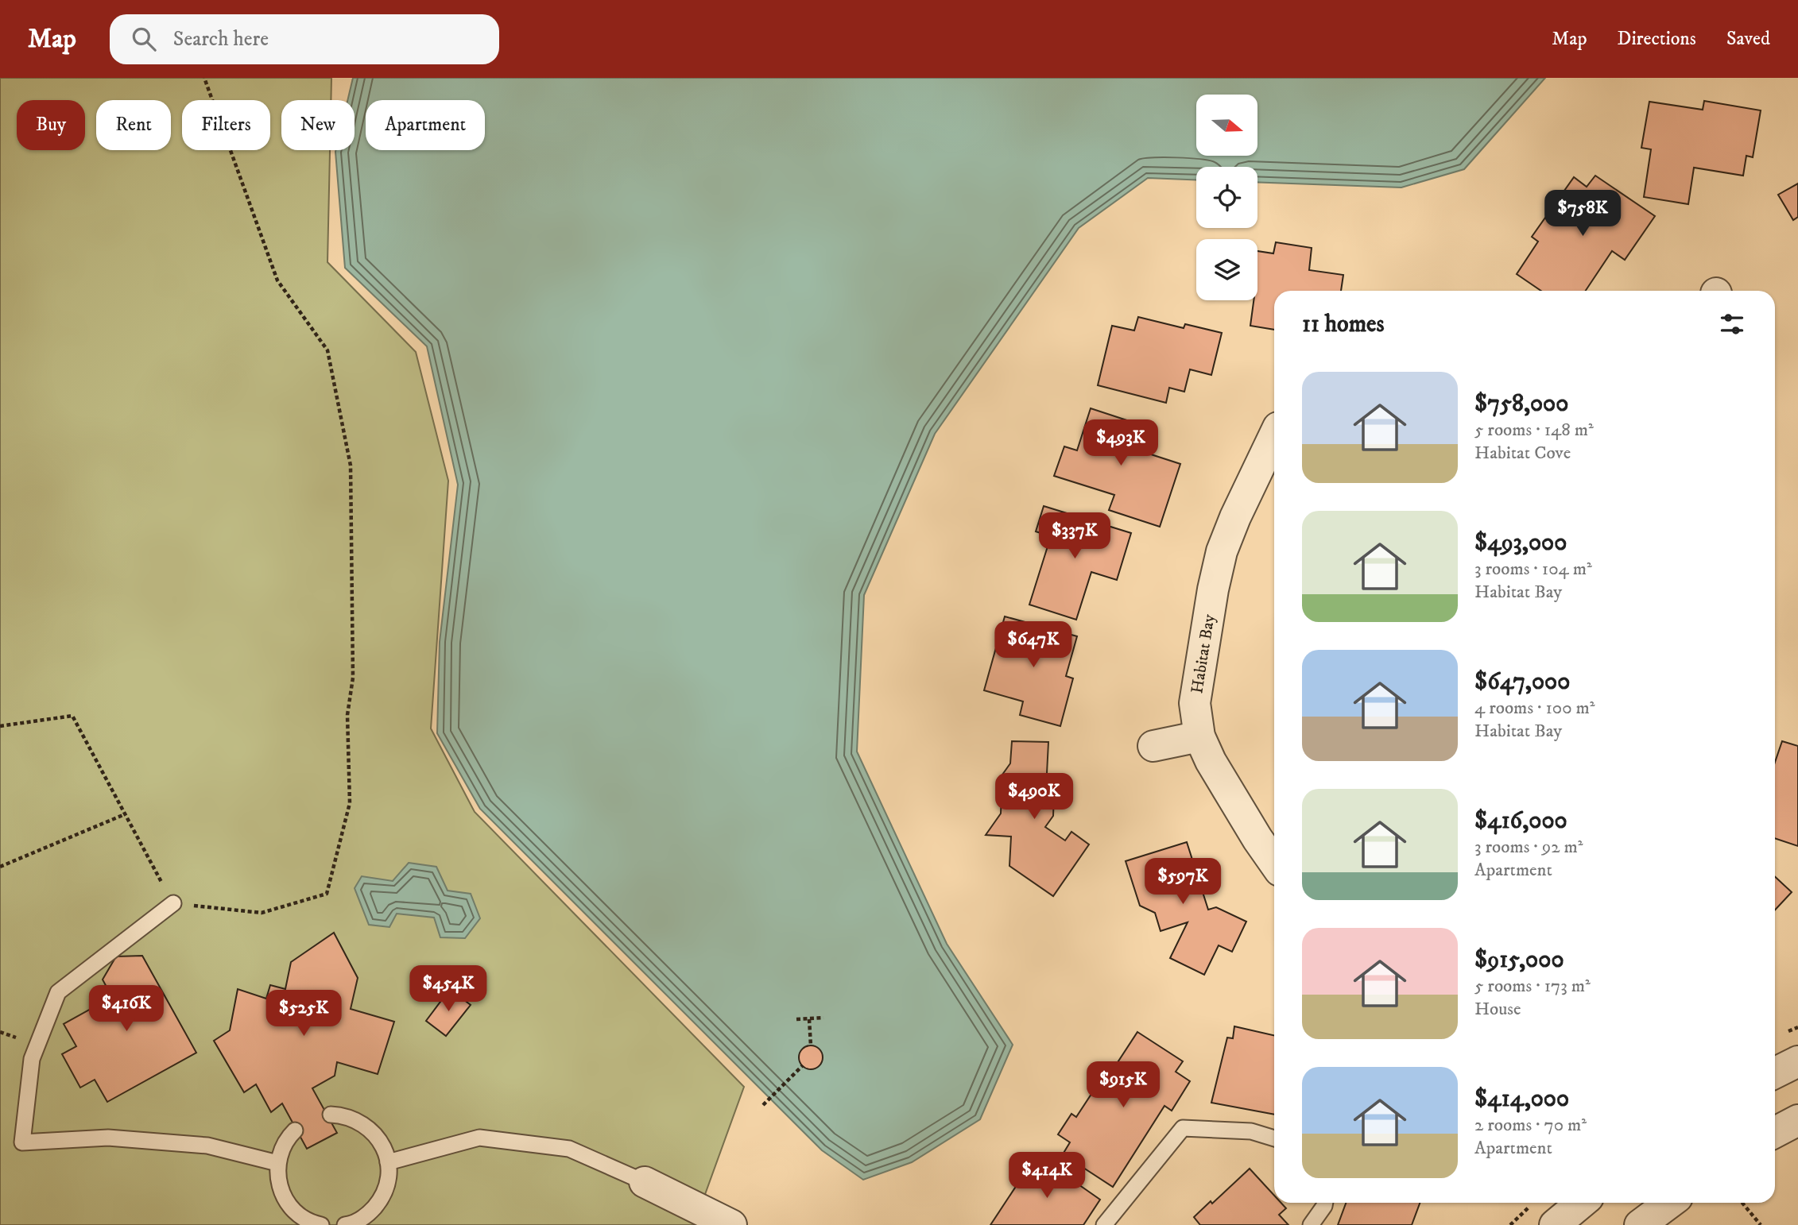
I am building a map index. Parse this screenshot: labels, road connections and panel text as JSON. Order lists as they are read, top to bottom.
{
  "streets": {
    "street": ["Habitat Bay"]
  },
  "north": "right",
  "page": {
    "header": "Map",
    "search": "Search here",
    "nav": ["Map", "Directions", "Saved"],
    "chip": [
      "Buy",
      "Rent",
      "Filters",
      "New",
      "Apartment"
    ],
    "price": [
      "$758K",
      "$493K",
      "$337K",
      "$647K",
      "$490K",
      "$597K",
      "$454K",
      "$416K",
      "$525K",
      "$915K",
      "$414K"
    ],
    "heading": "11 homes",
    "list": [
      {
        "name": "$758,000",
        "note": "5 rooms · 148 m² · Habitat Cove"
      },
      {
        "name": "$493,000",
        "note": "3 rooms · 104 m² · Habitat Bay"
      },
      {
        "name": "$647,000",
        "note": "4 rooms · 100 m² · Habitat Bay"
      },
      {
        "name": "$416,000",
        "note": "3 rooms · 92 m² · Apartment"
      },
      {
        "name": "$915,000",
        "note": "5 rooms · 173 m² · House"
      },
      {
        "name": "$414,000",
        "note": "2 rooms · 70 m² · Apartment"
      }
    ]
  }
}
